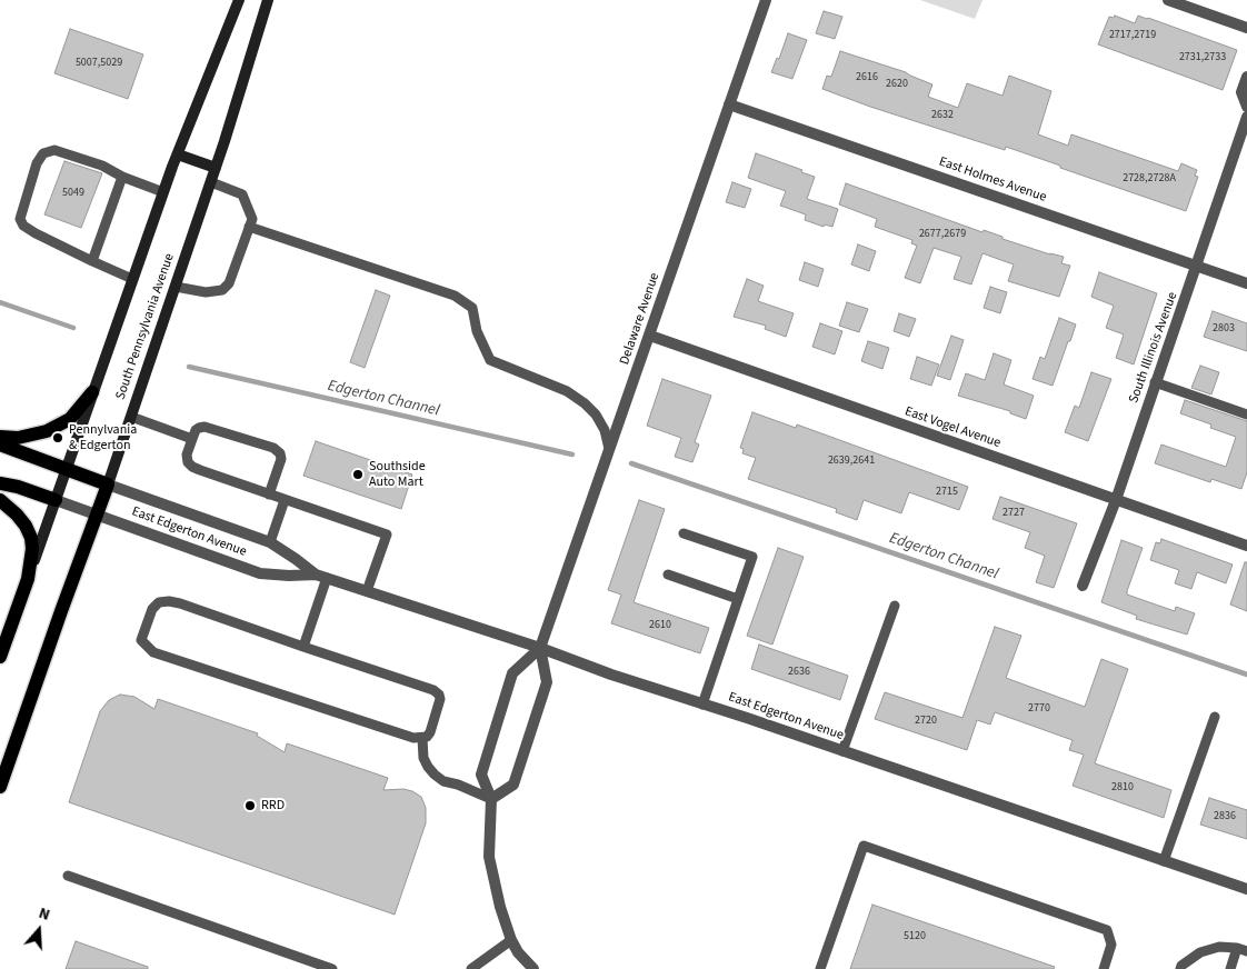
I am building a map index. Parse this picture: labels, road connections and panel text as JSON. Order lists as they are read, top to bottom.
{
  "streets": {
    "main road": ["South Pennsylvania Avenue"],
    "street": [
      "East Holmes Avenue",
      "Delaware Avenue",
      "South Illinois Avenue",
      "East Vogel Avenue",
      "East Edgerton Avenue"
    ]
  },
  "crossings": [
    ["East Holmes Avenue", "Delaware Avenue"],
    ["East Holmes Avenue", "South Illinois Avenue"],
    ["Delaware Avenue", "East Vogel Avenue"],
    ["Delaware Avenue", "East Edgerton Avenue"],
    ["South Pennsylvania Avenue", "East Edgerton Avenue"],
    ["South Illinois Avenue", "East Vogel Avenue"]
  ],
  "water": ["Edgerton Channel"],
  "places": ["Pennylvania & Edgerton", "Southside Auto Mart", "RRD"],
  "house_numbers": [
    "2717,2719",
    "2731,2733",
    "5007,5029",
    "2616",
    "2620",
    "2632",
    "2728,2728A",
    "5049",
    "2677,2679",
    "2803",
    "2639,2641",
    "2715",
    "2727",
    "2610",
    "2636",
    "2770",
    "2720",
    "2810",
    "2836",
    "5120"
  ],
  "north": "top"
}
